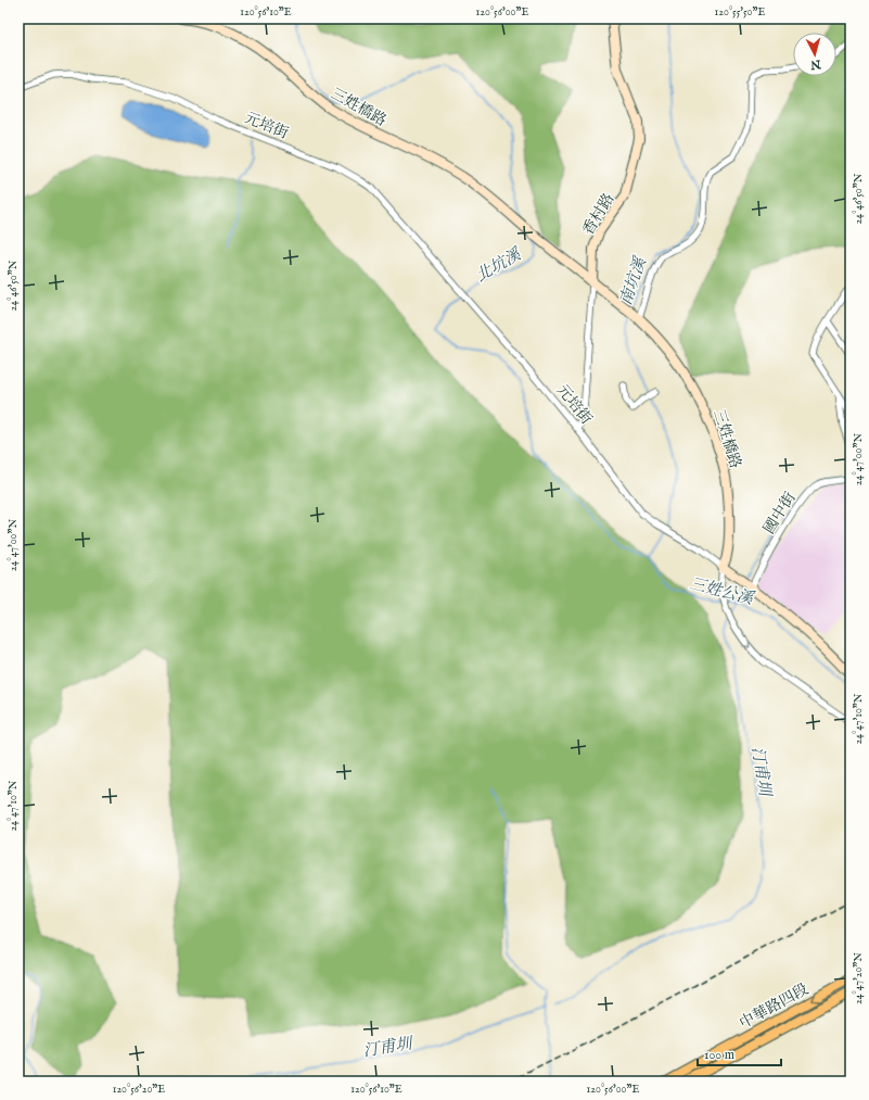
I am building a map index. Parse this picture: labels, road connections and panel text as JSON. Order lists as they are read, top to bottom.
{
  "streets": {
    "main road": ["中華路四段"],
    "street": [
      "三姓橋路",
      "元培街",
      "香村路",
      "國中街"
    ]
  },
  "crossings": [
    ["三姓橋路", "元培街"],
    ["三姓橋路", "香村路"],
    ["元培街", "香村路"]
  ],
  "water": [
    "北坑溪",
    "南坑溪",
    "三姓公溪",
    "汀甫圳"
  ],
  "scale_bar": "100 m",
  "north": "bottom",
  "coordinates": [
    "120°56'10\"E",
    "120°56'00\"E",
    "120°55'50\"E",
    "24°46'50\"N",
    "24°47'00\"N",
    "24°47'10\"N",
    "24°47'20\"N",
    "120°56'20\"E"
  ]
}
